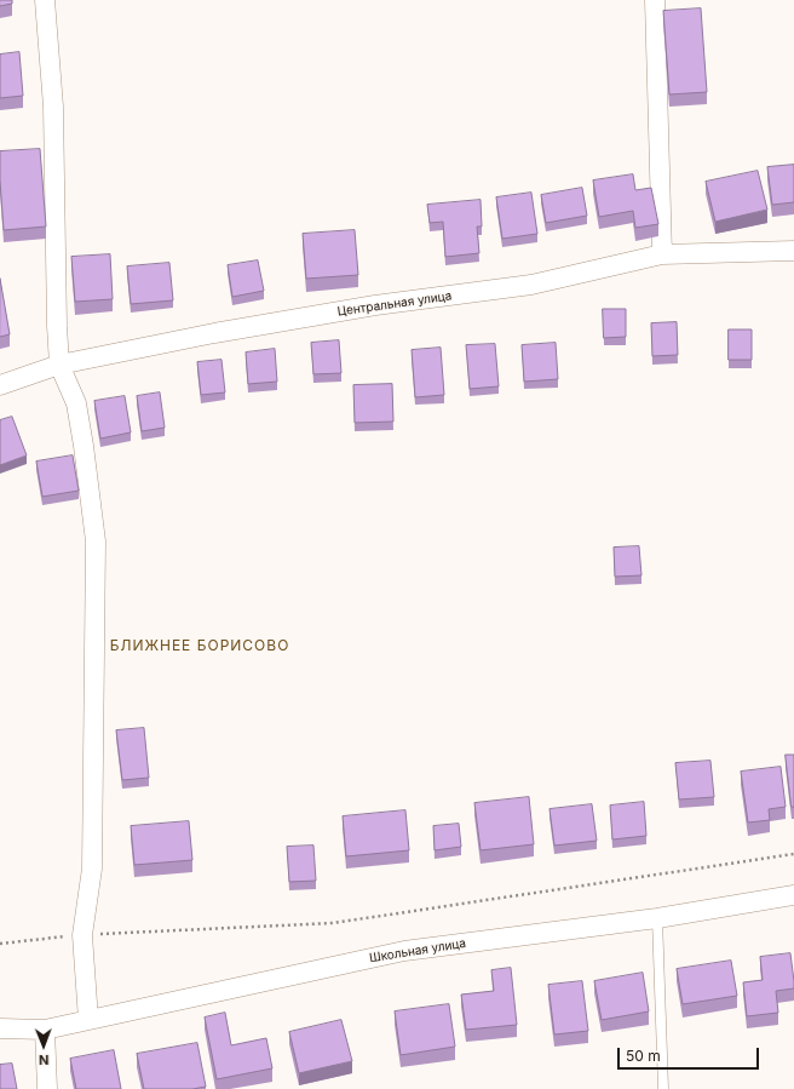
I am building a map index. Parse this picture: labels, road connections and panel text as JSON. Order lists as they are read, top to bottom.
{
  "streets": {
    "street": ["Центральная улица", "Школьная улица"]
  },
  "districts": ["БЛИЖНЕЕ БОРИСОВО"],
  "scale_bar": "50 m",
  "north": "bottom"
}
